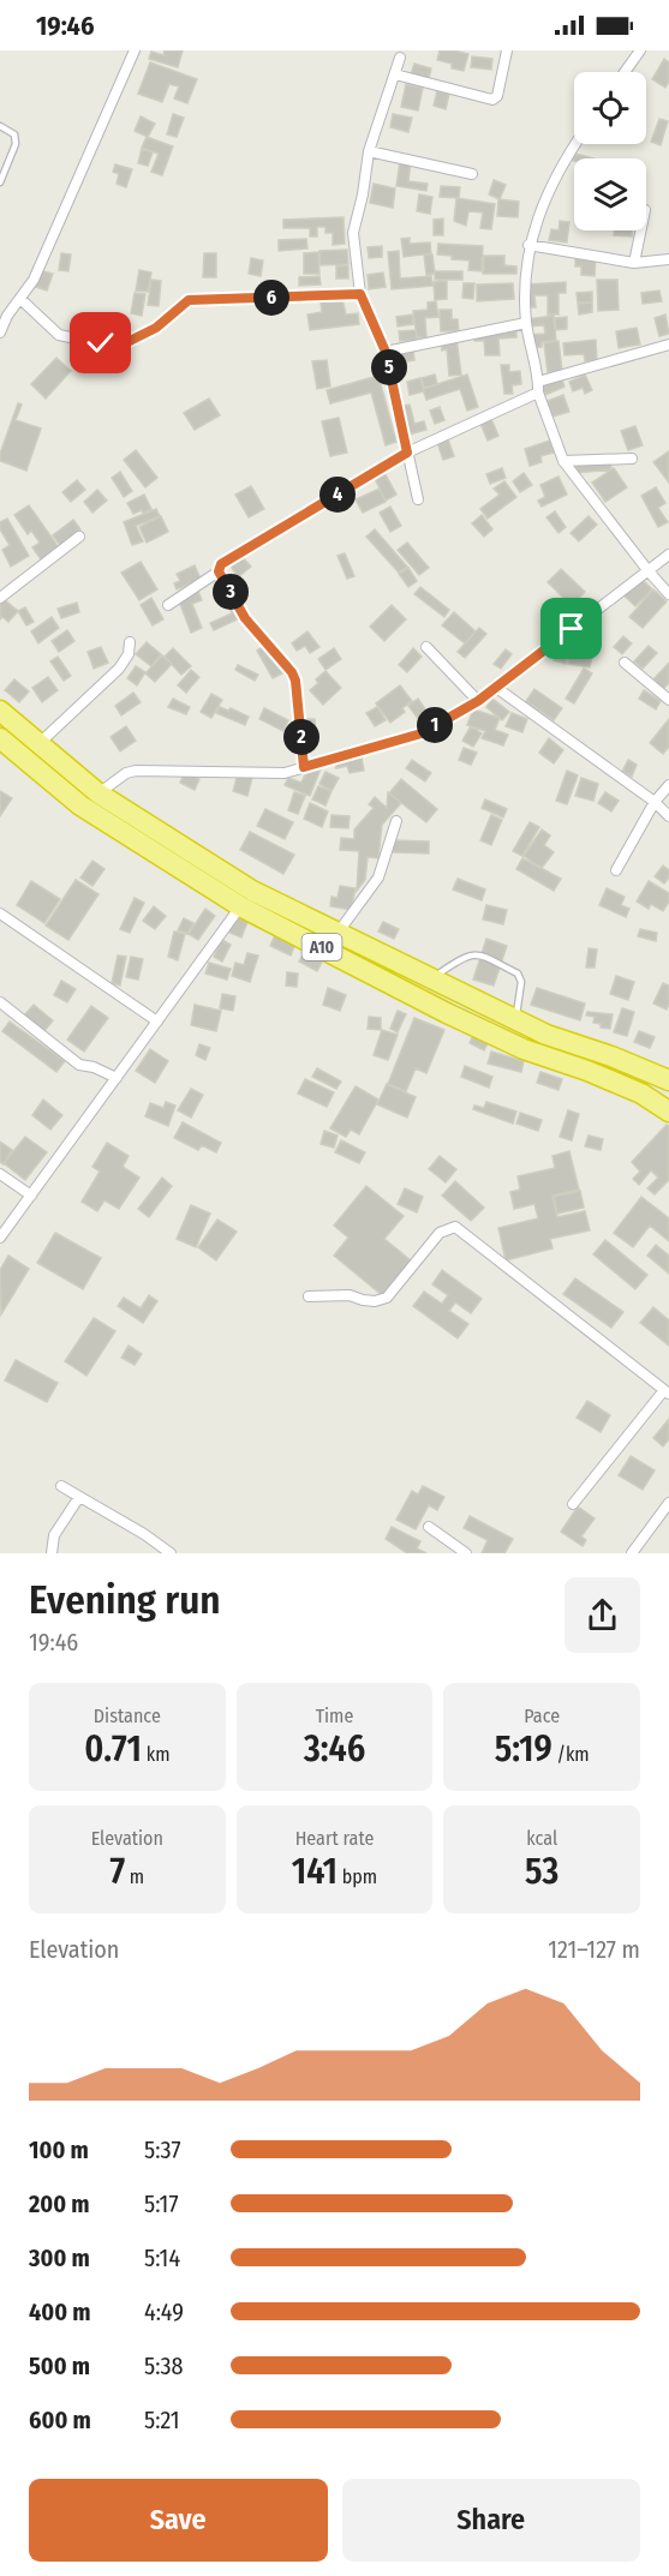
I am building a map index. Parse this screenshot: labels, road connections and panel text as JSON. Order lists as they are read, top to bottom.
{
  "streets": {
    "highway": ["A10"]
  },
  "page": {
    "status": "19:46",
    "pins": [
      "6",
      "5",
      "4",
      "3",
      "1",
      "2"
    ],
    "heading": ["Evening run", "19:46"],
    "stats": [
      ["Distance", "0.71 km"],
      ["Time", "3:46"],
      ["Pace", "5:19 /km"],
      ["Elevation", "7 m"],
      ["Heart rate", "141 bpm"],
      ["kcal", "53"]
    ],
    "chart": ["Elevation", "121–127 m"],
    "list": [
      {
        "name": "100 m",
        "note": "5:37"
      },
      {
        "name": "200 m",
        "note": "5:17"
      },
      {
        "name": "300 m",
        "note": "5:14"
      },
      {
        "name": "400 m",
        "note": "4:49"
      },
      {
        "name": "500 m",
        "note": "5:38"
      },
      {
        "name": "600 m",
        "note": "5:21"
      }
    ],
    "buttons": ["Save", "Share"]
  }
}
